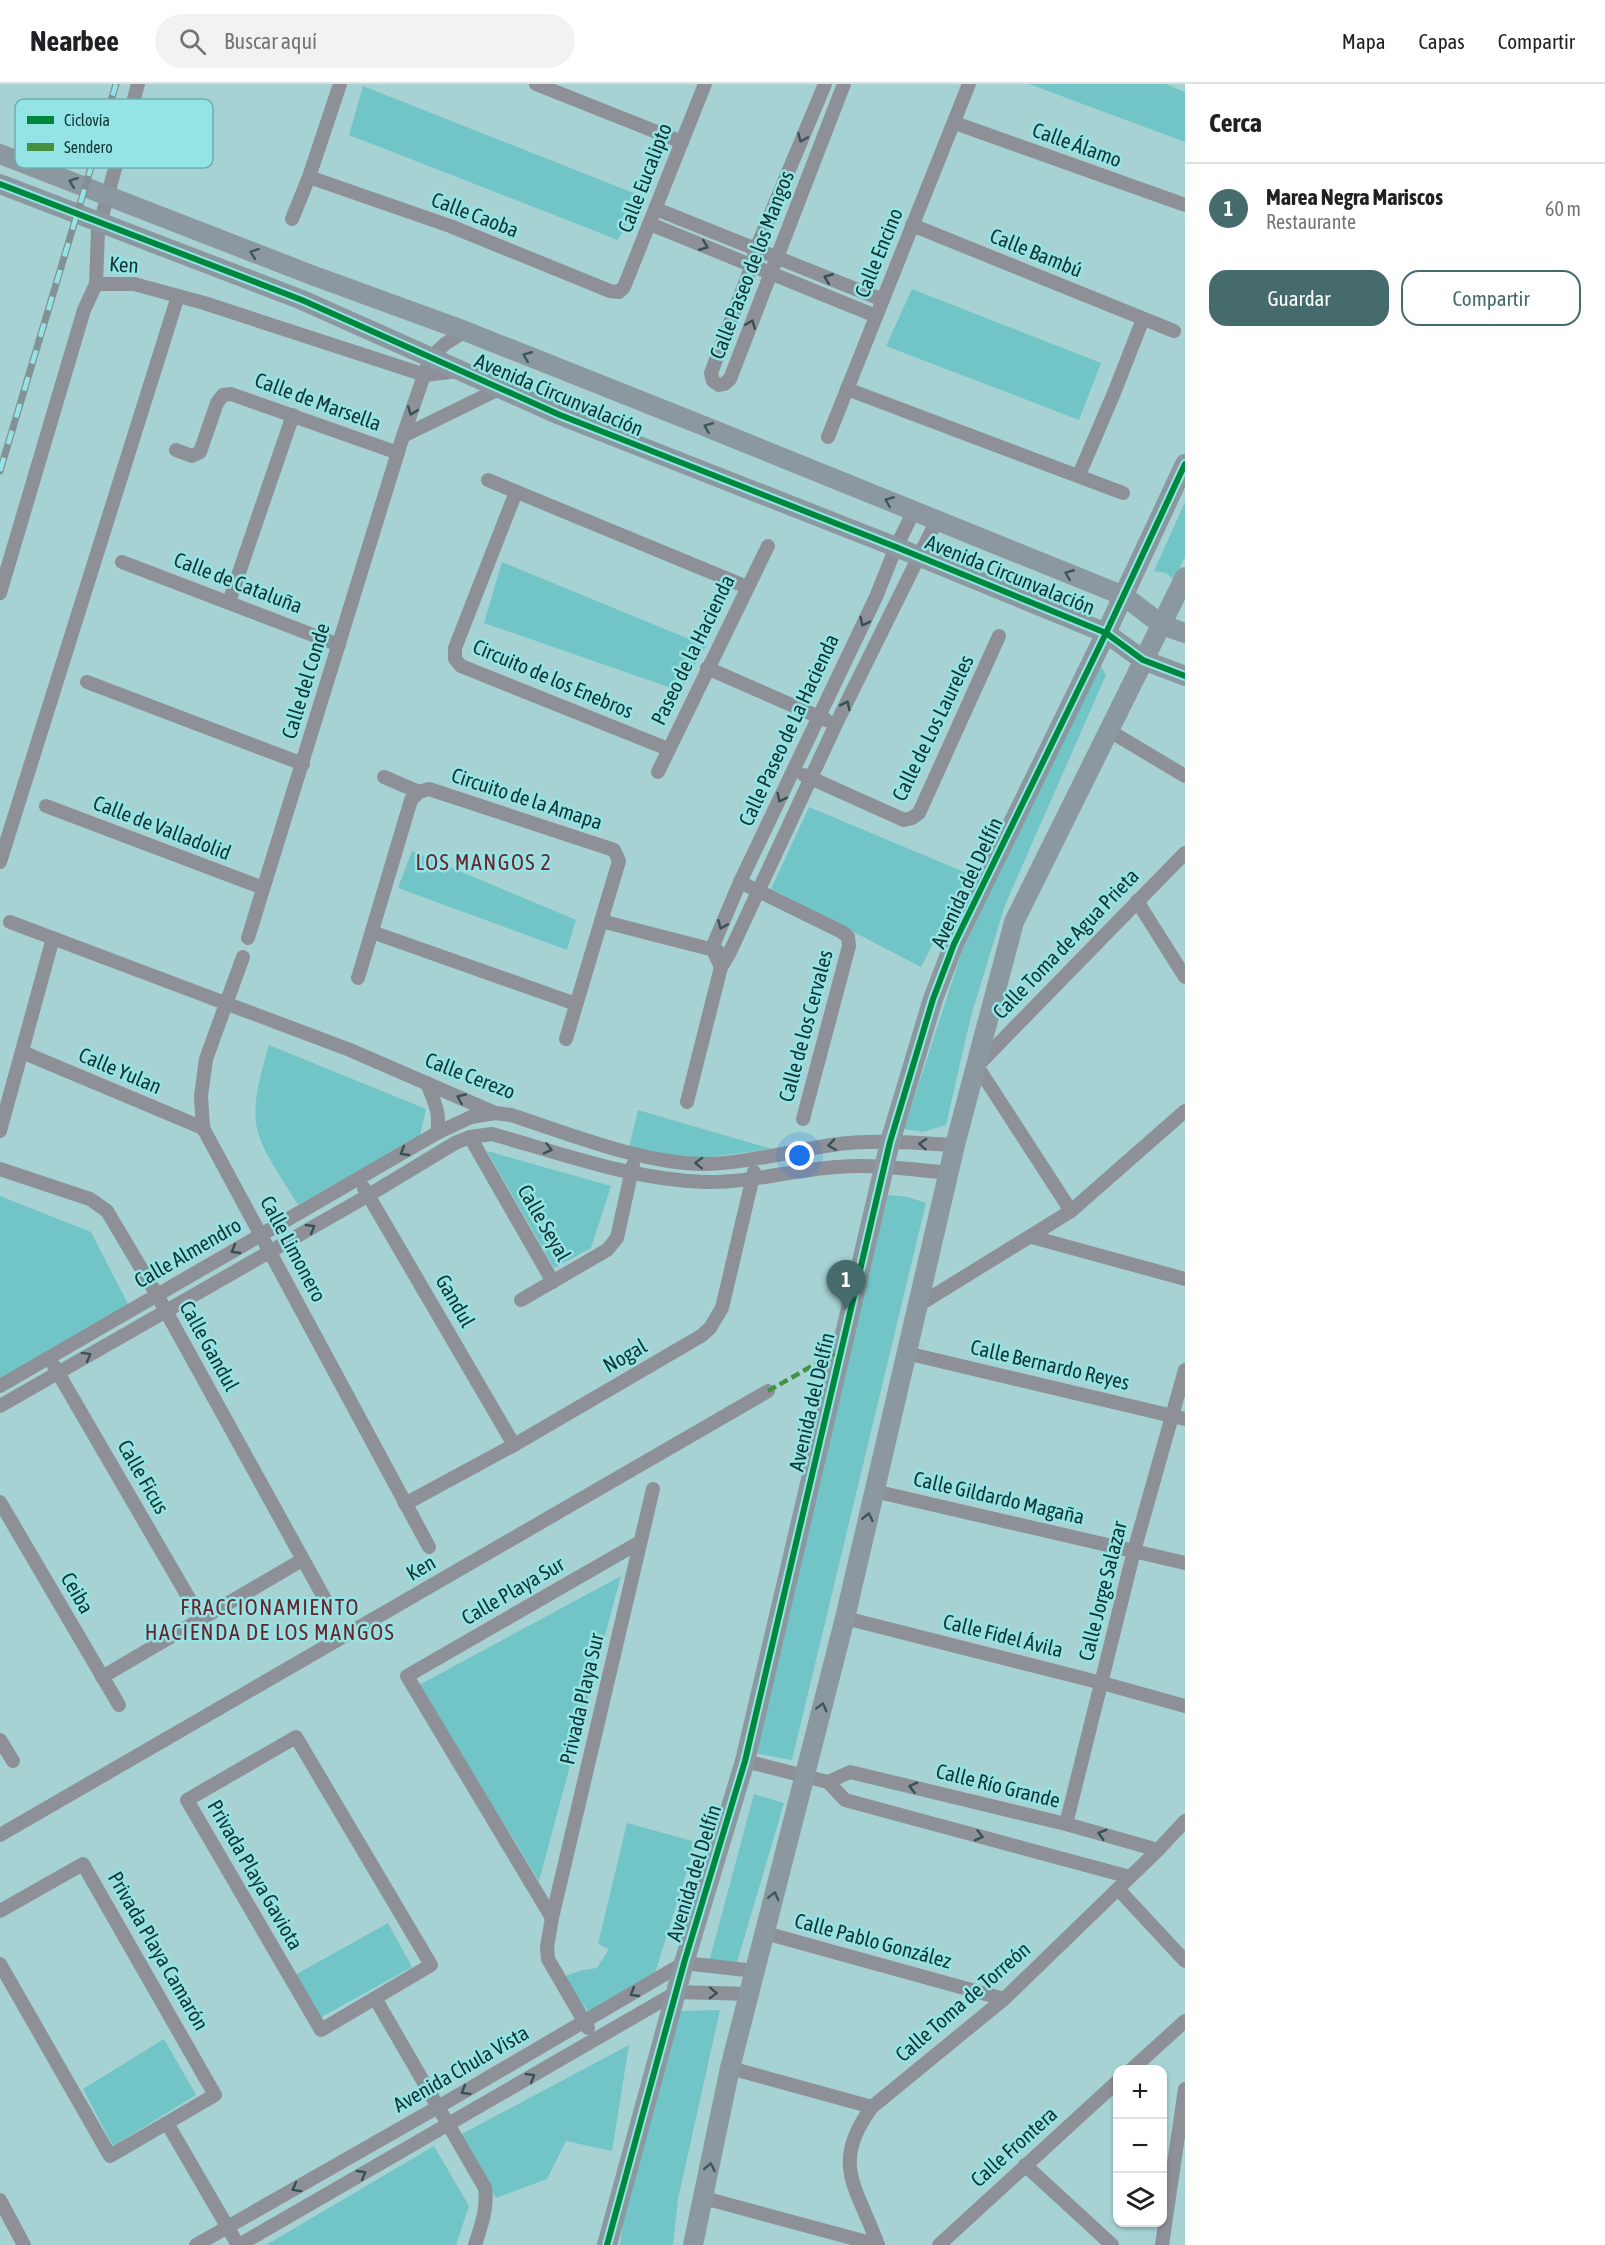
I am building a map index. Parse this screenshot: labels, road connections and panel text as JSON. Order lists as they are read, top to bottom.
{
  "streets": {
    "street": [
      "Calle Álamo",
      "Calle Eucalipto",
      "Calle Caoba",
      "Calle Encino",
      "Calle Bambú",
      "Ken",
      "Calle Paseo de los Mangos",
      "Avenida Circunvalación",
      "Calle de Marsella",
      "Calle de Cataluña",
      "Paseo de la Hacienda",
      "Circuito de los Enebros",
      "Calle del Conde",
      "Calle de Los Laureles",
      "Calle Paseo de La Hacienda",
      "Circuito de la Amapa",
      "Calle de Valladolid",
      "Avenida del Delfín",
      "Calle Toma de Agua Prieta",
      "Calle de los Cervales",
      "Calle Yulan",
      "Calle Cerezo",
      "Calle Seyal",
      "Calle Limonero",
      "Calle Almendro",
      "Gandul",
      "Calle Gandul",
      "Nogal",
      "Calle Bernardo Reyes",
      "Calle Ficus",
      "Calle Gildardo Magaña",
      "Calle Playa Sur",
      "Calle Jorge Salazar",
      "Ceiba",
      "Calle Fidel Ávila",
      "Privada Playa Sur",
      "Calle Río Grande",
      "Privada Playa Gaviota",
      "Calle Pablo González",
      "Privada Playa Camarón",
      "Calle Toma de Torreón",
      "Avenida Chula Vista",
      "Calle Frontera"
    ]
  },
  "crossings": [
    ["Calle Álamo", "Calle Encino"],
    ["Calle Eucalipto", "Calle Caoba"],
    ["Calle Encino", "Calle Bambú"],
    ["Ken", "Avenida Circunvalación"],
    ["Avenida Circunvalación", "Calle Paseo de La Hacienda"],
    ["Avenida Circunvalación", "Avenida del Delfín"],
    ["Calle de Marsella", "Calle del Conde"],
    ["Calle de Cataluña", "Calle del Conde"],
    ["Paseo de la Hacienda", "Circuito de los Enebros"],
    ["Calle del Conde", "Calle de Valladolid"],
    ["Calle de Los Laureles", "Calle Paseo de La Hacienda"],
    ["Calle Paseo de La Hacienda", "Calle de los Cervales"],
    ["Avenida del Delfín", "Calle Cerezo"],
    ["Avenida del Delfín", "Avenida Chula Vista"],
    ["Calle Yulan", "Calle Limonero"],
    ["Calle Cerezo", "Calle Seyal"],
    ["Calle Cerezo", "Calle Limonero"],
    ["Calle Cerezo", "Calle Almendro"],
    ["Calle Cerezo", "Nogal"],
    ["Calle Seyal", "Calle Almendro"],
    ["Calle Limonero", "Calle Almendro"],
    ["Calle Limonero", "Nogal"],
    ["Calle Almendro", "Gandul"],
    ["Calle Almendro", "Calle Gandul"],
    ["Calle Almendro", "Calle Ficus"],
    ["Gandul", "Nogal"],
    ["Calle Bernardo Reyes", "Calle Jorge Salazar"],
    ["Calle Gildardo Magaña", "Calle Jorge Salazar"],
    ["Calle Playa Sur", "Privada Playa Sur"],
    ["Calle Jorge Salazar", "Calle Fidel Ávila"],
    ["Calle Jorge Salazar", "Calle Río Grande"],
    ["Privada Playa Sur", "Avenida Chula Vista"],
    ["Calle Río Grande", "Calle Toma de Torreón"],
    ["Calle Pablo González", "Calle Toma de Torreón"]
  ],
  "districts": ["LOS MANGOS 2", "FRACCIONAMIENTO HACIENDA DE LOS MANGOS"],
  "legend": ["Ciclovía", "Sendero"],
  "page": {
    "header": "Nearbee",
    "search": "Buscar aquí",
    "nav": ["Mapa", "Capas", "Compartir"],
    "heading": "Cerca",
    "list": [
      {
        "mark": "1",
        "name": "Marea Negra Mariscos",
        "note": "Restaurante",
        "value": "60 m"
      }
    ],
    "buttons": ["Guardar", "Compartir"],
    "pins": "1",
    "map_buttons": ["+", "−"]
  }
}
